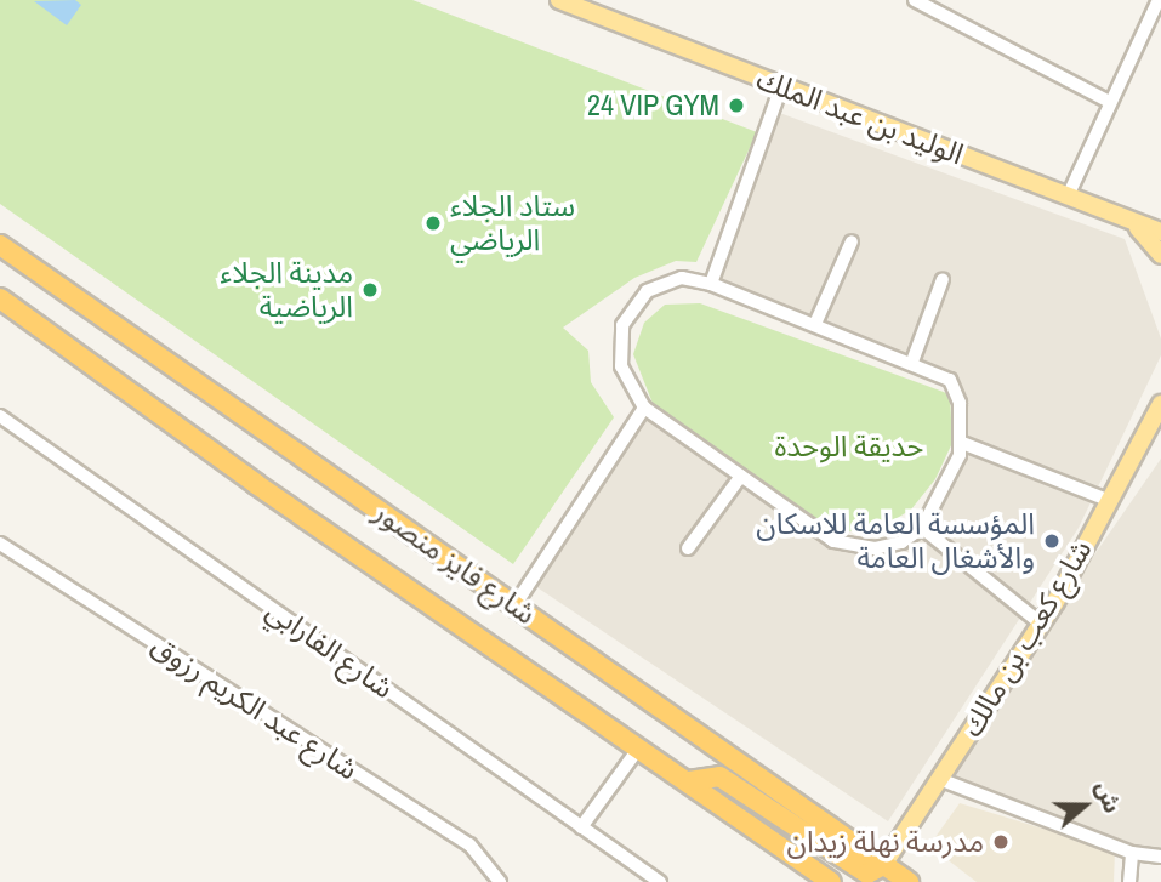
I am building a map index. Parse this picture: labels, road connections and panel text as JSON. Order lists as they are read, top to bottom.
{
  "streets": {
    "highway": ["شارع فايز منصور"],
    "main road": ["الوليد بن عبد الملك", "شارع كعب بن مالك"],
    "street": ["شارع الفارابي", "شارع عبد الكريم رزوق"]
  },
  "crossings": [
    ["شارع فايز منصور", "شارع كعب بن مالك"]
  ],
  "parks": ["حديقة الوحدة"],
  "places": [
    "24 VIP GYM",
    "ستاد الجلاء الرياضي",
    "مدينة الجلاء الرياضية",
    "المؤسسة العامة للاسكان والأشغال العامة",
    "مدرسة نهلة زيدان"
  ],
  "north": "right"
}
